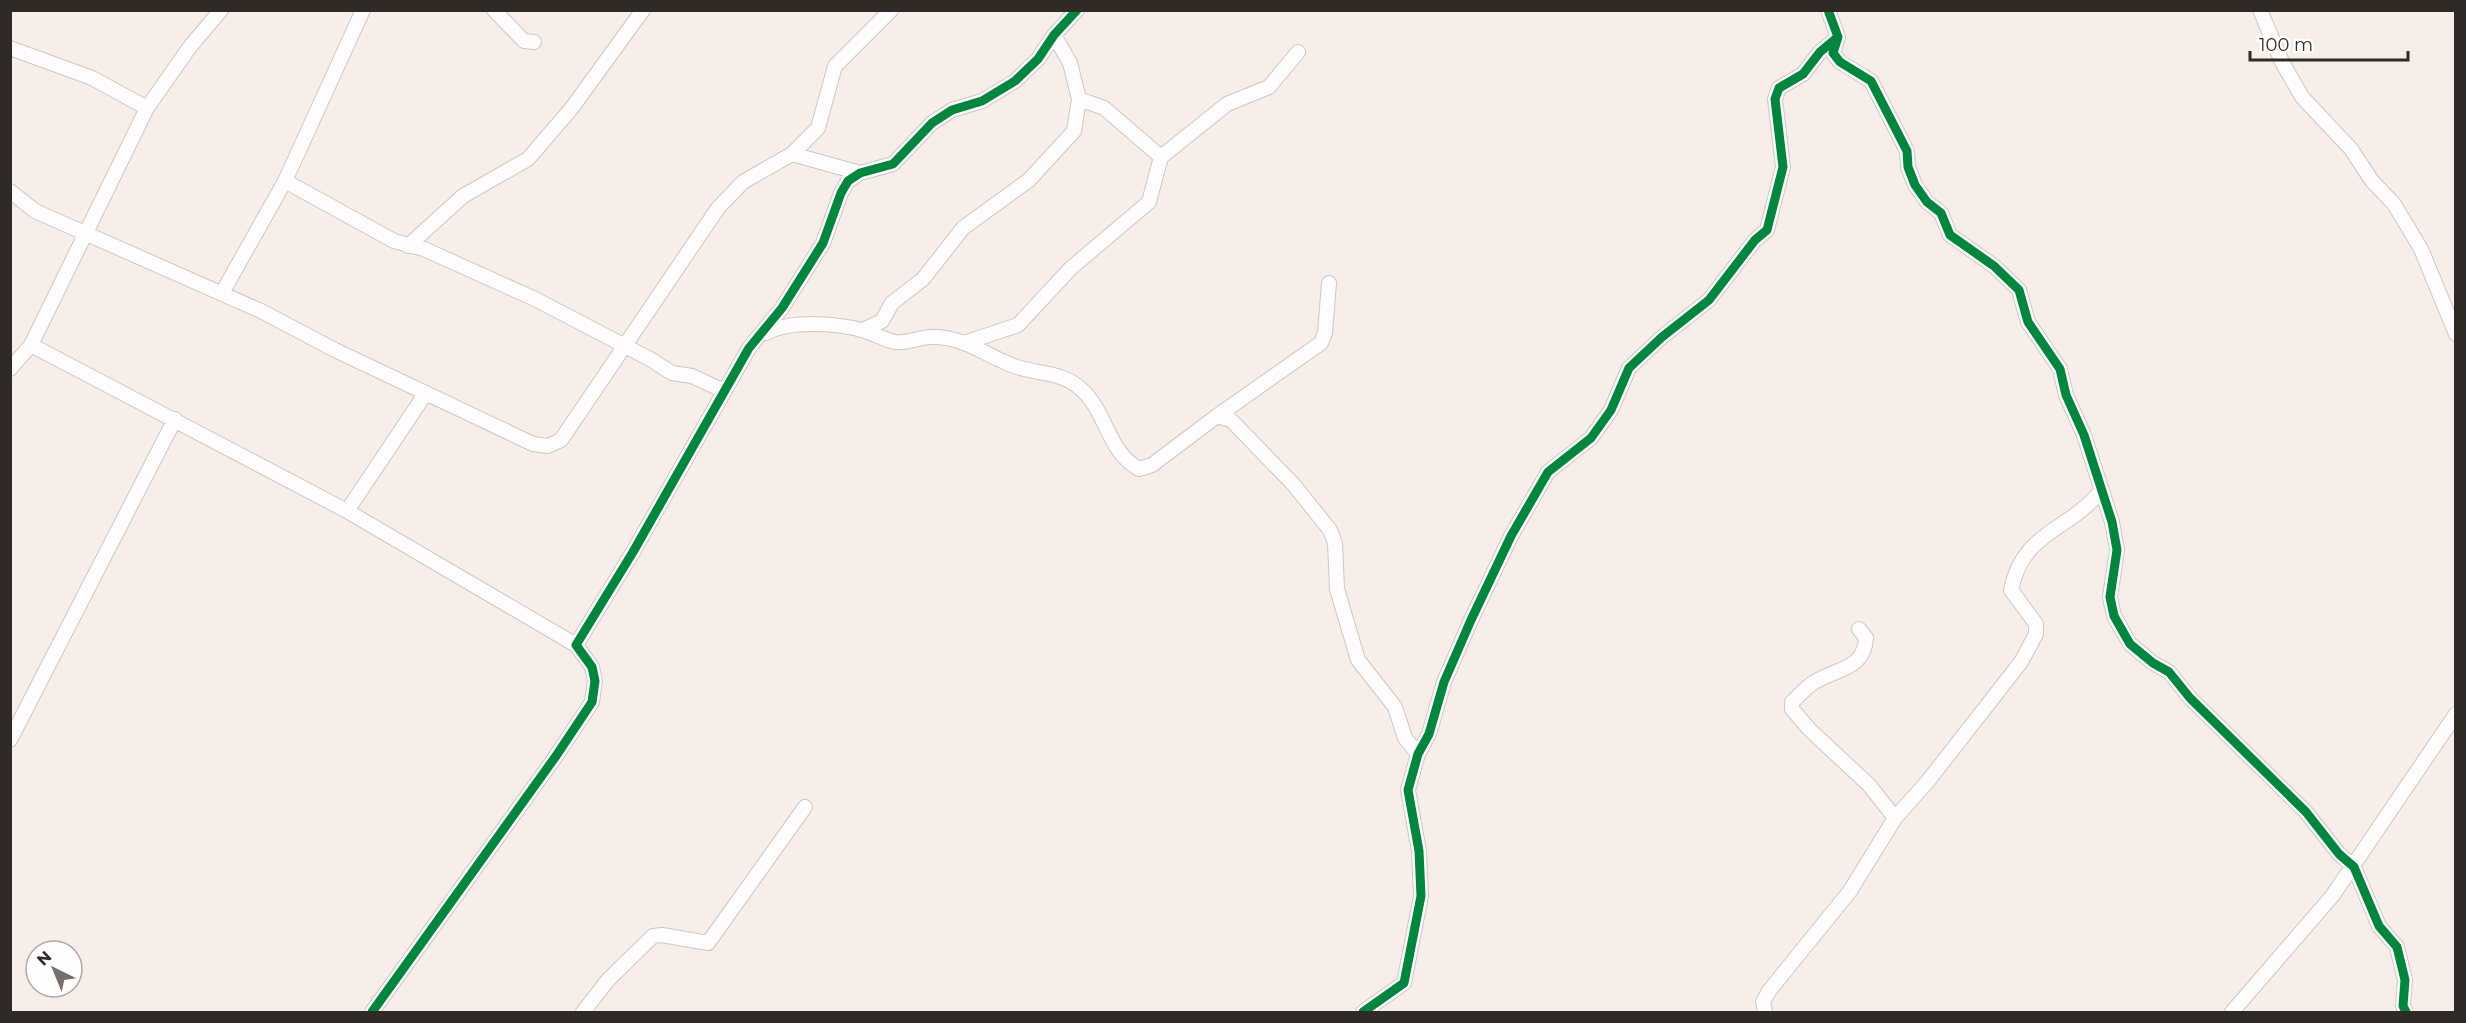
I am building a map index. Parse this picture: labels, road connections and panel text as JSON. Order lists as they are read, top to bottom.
{
  "scale_bar": "100 m",
  "north": "top left"
}
